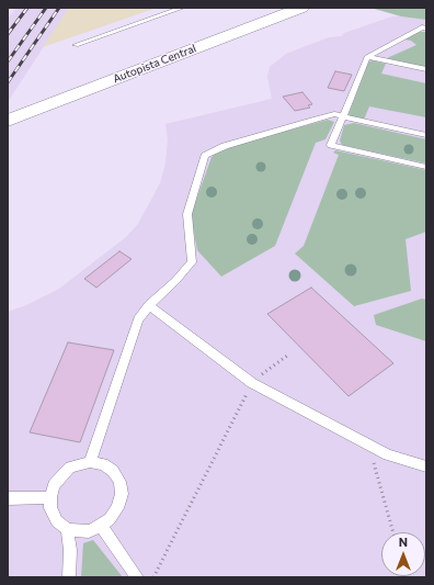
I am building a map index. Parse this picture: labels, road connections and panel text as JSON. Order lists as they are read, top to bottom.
{
  "streets": {
    "highway": ["Autopista Central"]
  },
  "north": "top"
}
